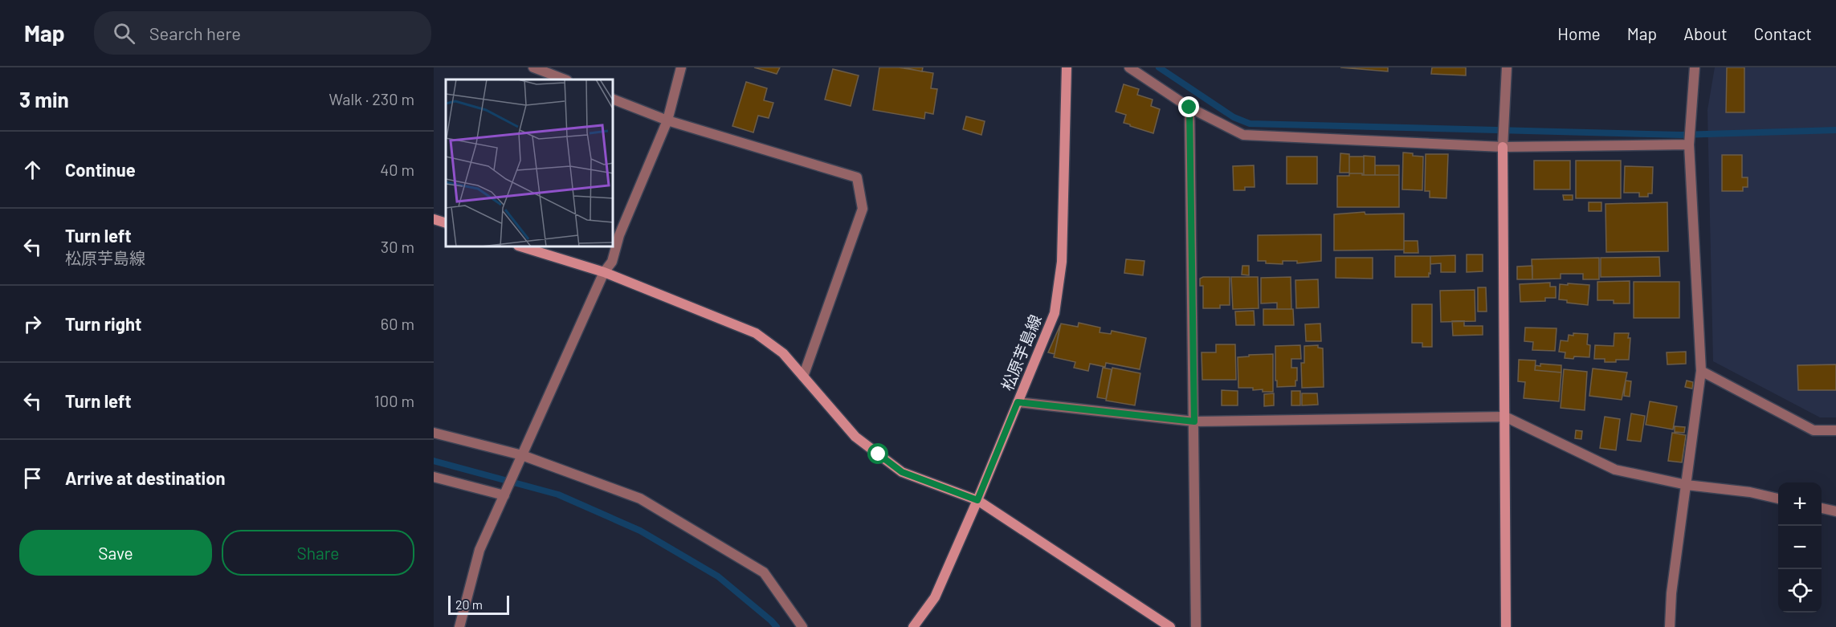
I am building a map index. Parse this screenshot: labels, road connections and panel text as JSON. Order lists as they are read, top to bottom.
{
  "streets": {
    "street": ["松原芋島線"]
  },
  "scale_bar": "20 m",
  "page": {
    "header": "Map",
    "search": "Search here",
    "nav": [
      "Home",
      "Map",
      "About",
      "Contact"
    ],
    "heading": ["3 min", "Walk · 230 m"],
    "list": [
      ["Continue", "40 m"],
      ["Turn left", "松原芋島線", "30 m"],
      ["Turn right", "60 m"],
      ["Turn left", "100 m"],
      "Arrive at destination"
    ],
    "map_buttons": ["+", "−"],
    "buttons": ["Save", "Share"],
    "scale": "20 m"
  }
}
